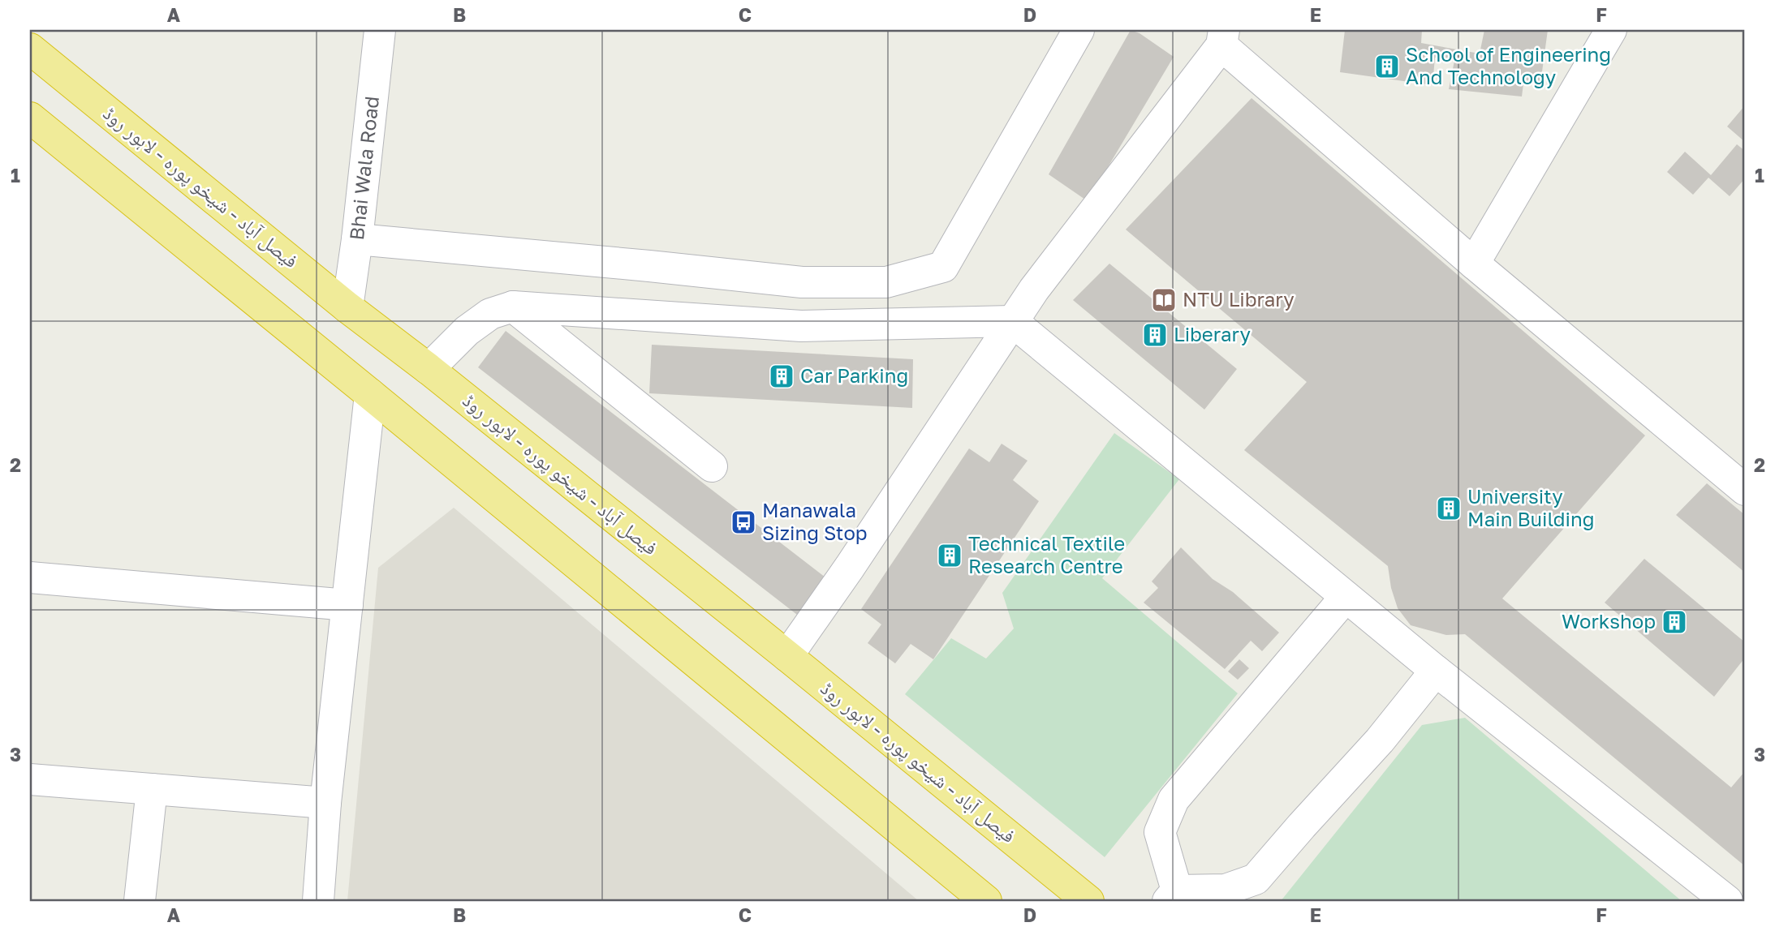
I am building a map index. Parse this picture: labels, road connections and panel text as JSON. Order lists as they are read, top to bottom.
{
  "streets": {
    "highway": ["فیصل آباد - شیخو پورہ - لاہور روڈ"],
    "street": ["Bhai Wala Road"]
  },
  "crossings": [
    ["Bhai Wala Road", "فیصل آباد - شیخو پورہ - لاہور روڈ"]
  ],
  "places": {
    "building": [
      "School of Engineering And Technology",
      "Liberary",
      "Car Parking",
      "University Main Building",
      "Technical Textile Research Centre",
      "Workshop"
    ],
    "library": ["NTU Library"],
    "bus stop": ["Manawala Sizing Stop"]
  },
  "grid": {
    "columns": [
      "A",
      "B",
      "C",
      "D",
      "E",
      "F"
    ],
    "rows": ["1", "2", "3"]
  }
}
